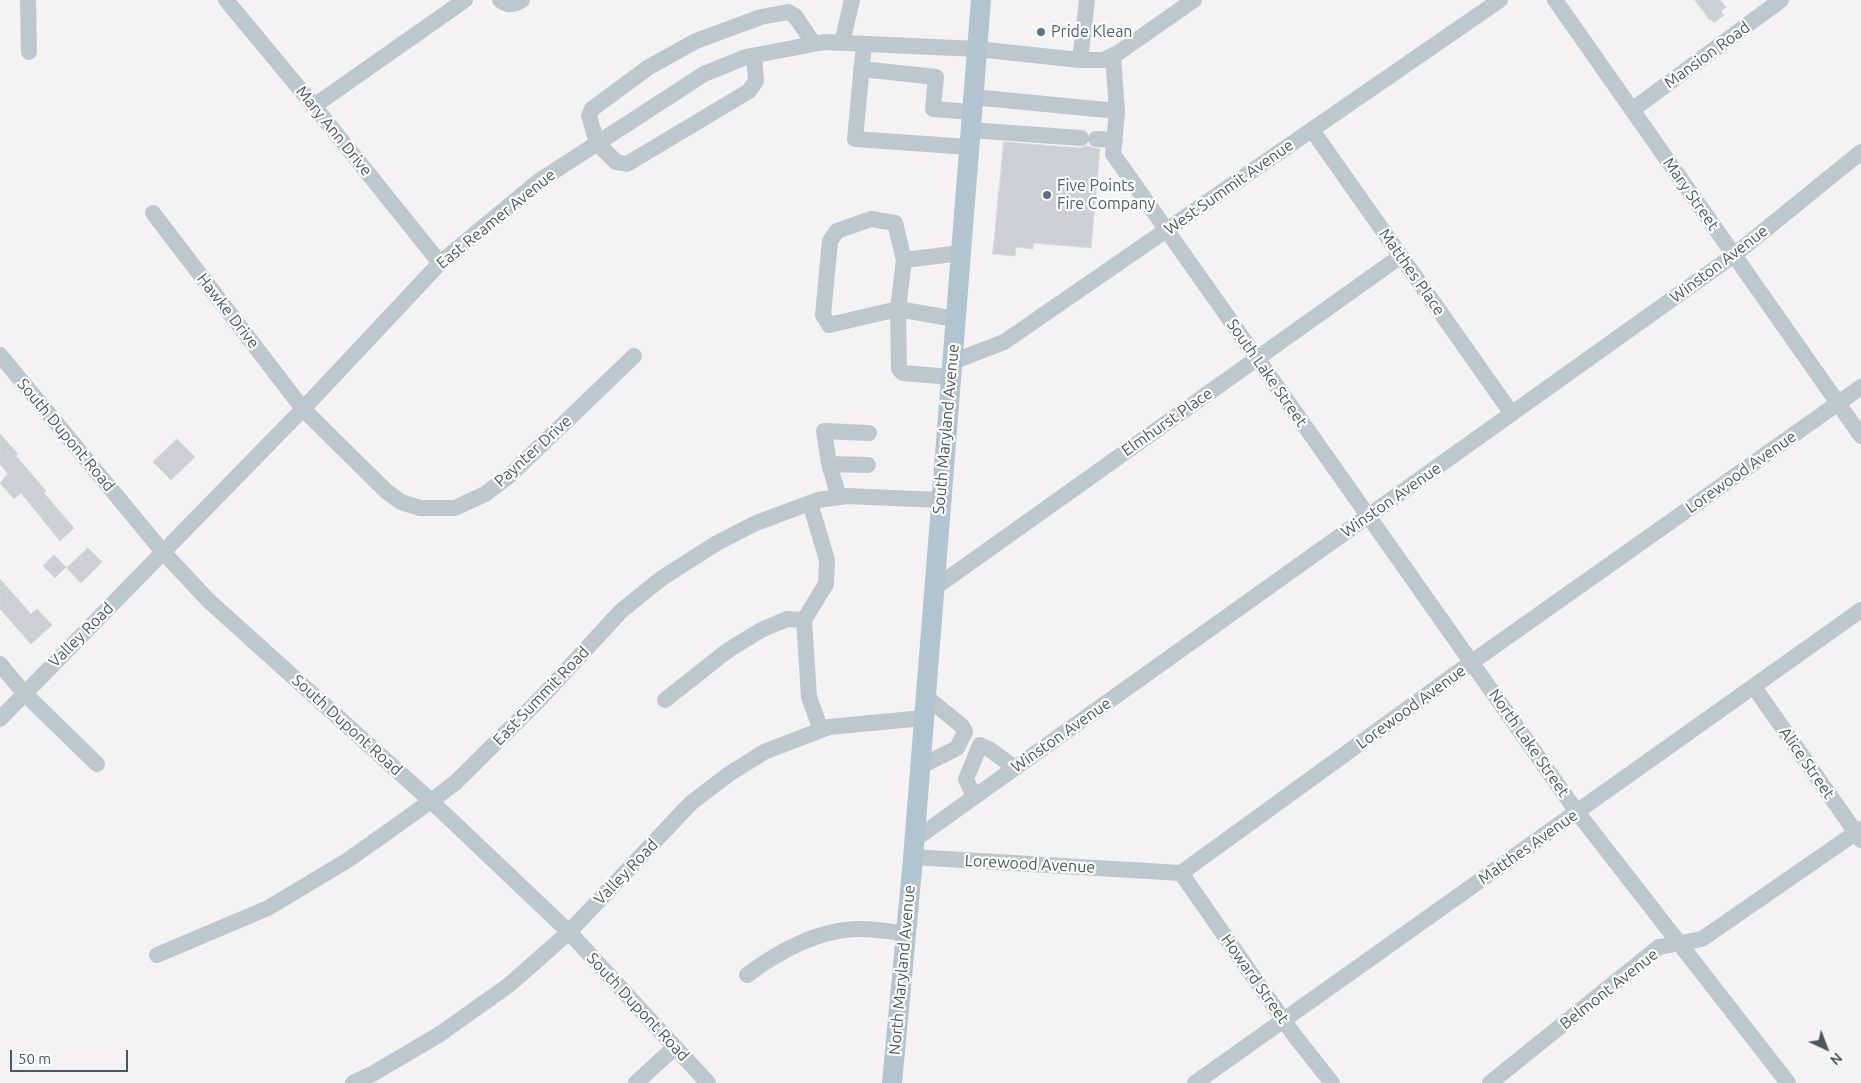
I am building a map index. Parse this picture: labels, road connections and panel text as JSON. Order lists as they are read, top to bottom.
{
  "streets": {
    "main road": ["South Maryland Avenue", "North Maryland Avenue"],
    "street": [
      "Mansion Road",
      "Mary Ann Drive",
      "West Summit Avenue",
      "Mary Street",
      "East Reamer Avenue",
      "Winston Avenue",
      "Matthes Place",
      "Hawke Drive",
      "South Lake Street",
      "Elmhurst Place",
      "South Dupont Road",
      "Paynter Drive",
      "Lorewood Avenue",
      "Valley Road",
      "East Summit Road",
      "North Lake Street",
      "Alice Street",
      "Matthes Avenue",
      "Howard Street",
      "Belmont Avenue"
    ]
  },
  "crossings": [
    ["Mansion Road", "Mary Street"],
    ["Mary Ann Drive", "East Reamer Avenue"],
    ["West Summit Avenue", "Matthes Place"],
    ["West Summit Avenue", "South Lake Street"],
    ["West Summit Avenue", "South Maryland Avenue"],
    ["Mary Street", "Winston Avenue"],
    ["Mary Street", "Lorewood Avenue"],
    ["East Reamer Avenue", "Hawke Drive"],
    ["East Reamer Avenue", "South Lake Street"],
    ["East Reamer Avenue", "South Maryland Avenue"],
    ["East Reamer Avenue", "South Dupont Road"],
    ["East Reamer Avenue", "Paynter Drive"],
    ["East Reamer Avenue", "Valley Road"],
    ["Winston Avenue", "Matthes Place"],
    ["Winston Avenue", "South Lake Street"],
    ["Winston Avenue", "South Maryland Avenue"],
    ["Winston Avenue", "Lorewood Avenue"],
    ["Winston Avenue", "North Lake Street"],
    ["Winston Avenue", "North Maryland Avenue"],
    ["Matthes Place", "Elmhurst Place"],
    ["Hawke Drive", "Paynter Drive"],
    ["South Lake Street", "Elmhurst Place"],
    ["South Lake Street", "North Lake Street"],
    ["Elmhurst Place", "South Maryland Avenue"],
    ["South Maryland Avenue", "Lorewood Avenue"],
    ["South Maryland Avenue", "Valley Road"],
    ["South Maryland Avenue", "East Summit Road"],
    ["South Maryland Avenue", "North Maryland Avenue"],
    ["South Dupont Road", "Valley Road"],
    ["South Dupont Road", "East Summit Road"],
    ["Lorewood Avenue", "North Lake Street"],
    ["Lorewood Avenue", "North Maryland Avenue"],
    ["Lorewood Avenue", "Howard Street"],
    ["North Lake Street", "Matthes Avenue"],
    ["North Lake Street", "Belmont Avenue"],
    ["Alice Street", "Matthes Avenue"],
    ["Alice Street", "Belmont Avenue"],
    ["Matthes Avenue", "Howard Street"]
  ],
  "places": ["Pride Klean", "Five Points Fire Company"],
  "scale_bar": "50 m",
  "north": "bottom right"
}
